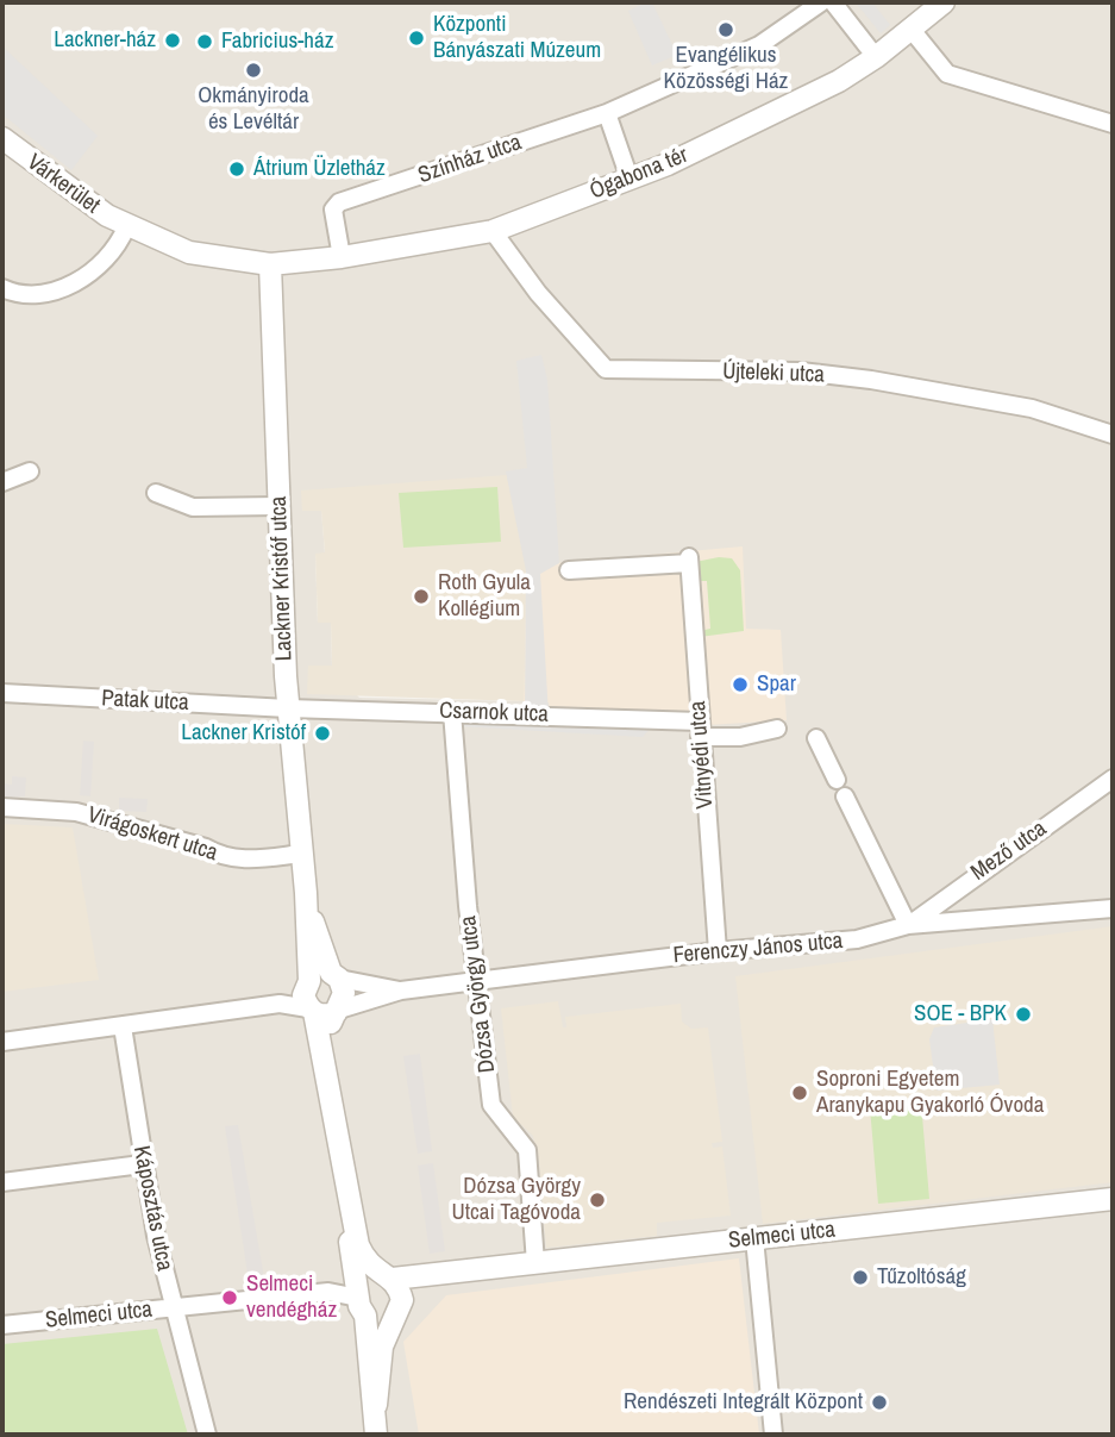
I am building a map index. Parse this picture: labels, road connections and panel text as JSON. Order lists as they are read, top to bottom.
{
  "streets": {
    "street": [
      "Színház utca",
      "Ógabona tér",
      "Várkerület",
      "Újteleki utca",
      "Lackner Kristóf utca",
      "Patak utca",
      "Csarnok utca",
      "Vitnyédi utca",
      "Virágoskert utca",
      "Mező utca",
      "Ferenczy János utca",
      "Dózsa György utca",
      "Káposztás utca",
      "Selmeci utca"
    ]
  },
  "crossings": [
    ["Színház utca", "Ógabona tér"],
    ["Ógabona tér", "Várkerület"],
    ["Ógabona tér", "Újteleki utca"],
    ["Ógabona tér", "Lackner Kristóf utca"],
    ["Lackner Kristóf utca", "Patak utca"],
    ["Lackner Kristóf utca", "Csarnok utca"],
    ["Lackner Kristóf utca", "Virágoskert utca"],
    ["Lackner Kristóf utca", "Ferenczy János utca"],
    ["Lackner Kristóf utca", "Selmeci utca"],
    ["Patak utca", "Csarnok utca"],
    ["Csarnok utca", "Vitnyédi utca"],
    ["Csarnok utca", "Dózsa György utca"],
    ["Vitnyédi utca", "Ferenczy János utca"],
    ["Mező utca", "Ferenczy János utca"],
    ["Ferenczy János utca", "Dózsa György utca"],
    ["Ferenczy János utca", "Káposztás utca"],
    ["Dózsa György utca", "Selmeci utca"],
    ["Káposztás utca", "Selmeci utca"]
  ],
  "places": [
    "Evangélikus Közösségi Ház",
    "Központi Bányászati Múzeum",
    "Lackner-ház",
    "Fabricius-ház",
    "Okmányiroda és Levéltár",
    "Átrium Üzletház",
    "Roth Gyula Kollégium",
    "Spar",
    "Lackner Kristóf",
    "SOE - BPK",
    "Soproni Egyetem Aranykapu Gyakorló Óvoda",
    "Dózsa György Utcai Tagóvoda",
    "Tűzoltóság",
    "Selmeci vendégház",
    "Rendészeti Integrált Központ"
  ]
}
